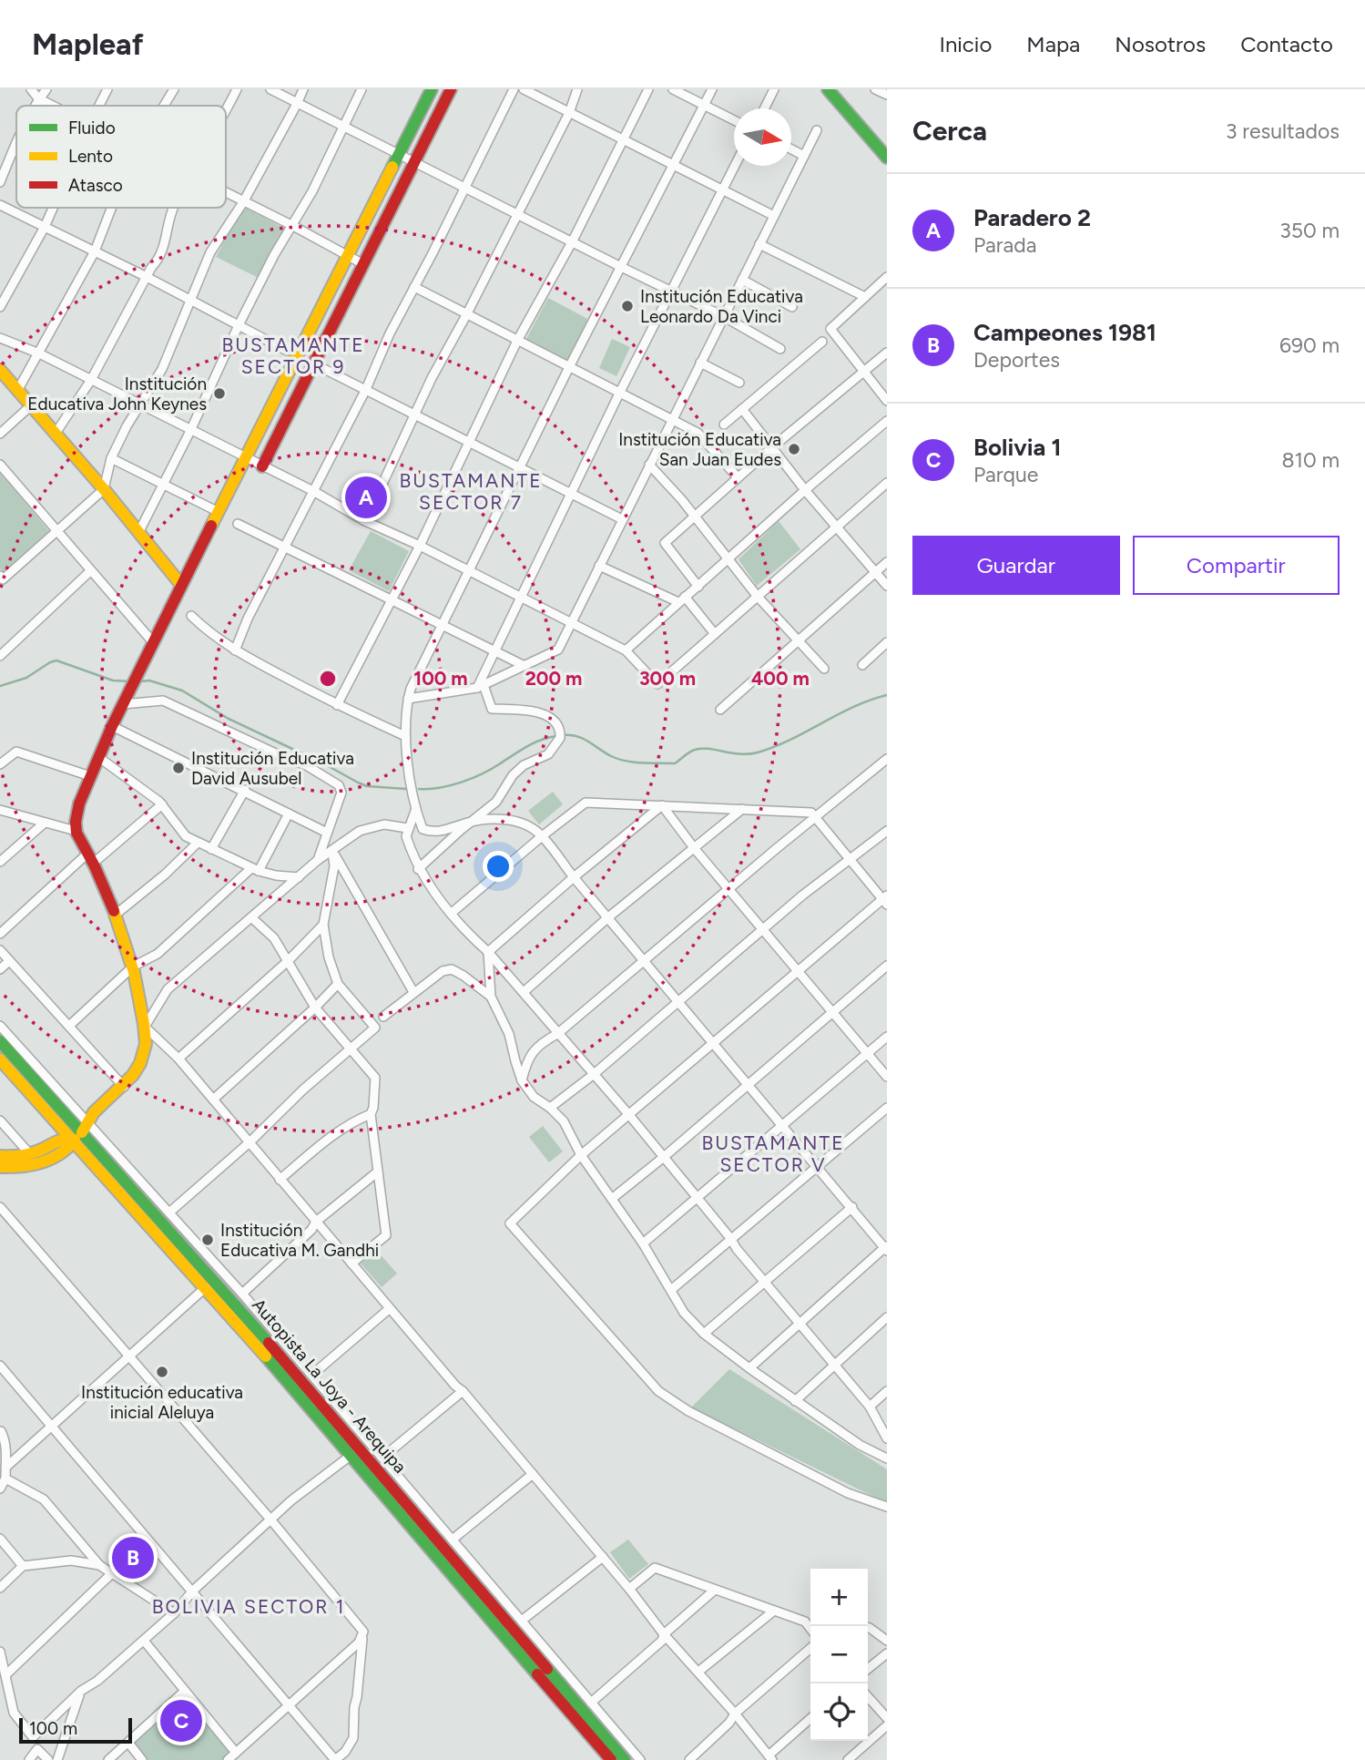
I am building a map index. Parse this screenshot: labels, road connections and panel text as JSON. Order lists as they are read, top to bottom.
{
  "streets": {
    "main road": ["Autopista La Joya - Arequipa"]
  },
  "districts": [
    "BUSTAMANTE SECTOR 9",
    "BUSTAMANTE SECTOR 7",
    "BUSTAMANTE SECTOR V",
    "BOLIVIA SECTOR 1"
  ],
  "places": [
    "Institución Educativa Leonardo Da Vinci",
    "Institución Educativa John Keynes",
    "Institución Educativa San Juan Eudes",
    "Institución Educativa David Ausubel",
    "Institución Educativa M. Gandhi",
    "Institución educativa inicial Aleluya"
  ],
  "legend": ["Fluido", "Lento", "Atasco"],
  "scale_bar": "100 m",
  "north": "right",
  "page": {
    "header": "Mapleaf",
    "nav": [
      "Inicio",
      "Mapa",
      "Nosotros",
      "Contacto"
    ],
    "heading": ["Cerca", "3 resultados"],
    "list": [
      {
        "mark": "A",
        "name": "Paradero 2",
        "note": "Parada",
        "value": "350 m"
      },
      {
        "mark": "B",
        "name": "Campeones 1981",
        "note": "Deportes",
        "value": "690 m"
      },
      {
        "mark": "C",
        "name": "Bolivia 1",
        "note": "Parque",
        "value": "810 m"
      }
    ],
    "pins": ["A", "B", "C"],
    "buttons": ["Guardar", "Compartir"],
    "map_buttons": ["+", "−"],
    "scale": "100 m"
  },
  "rings": [
    "100 m",
    "200 m",
    "300 m",
    "400 m"
  ]
}
